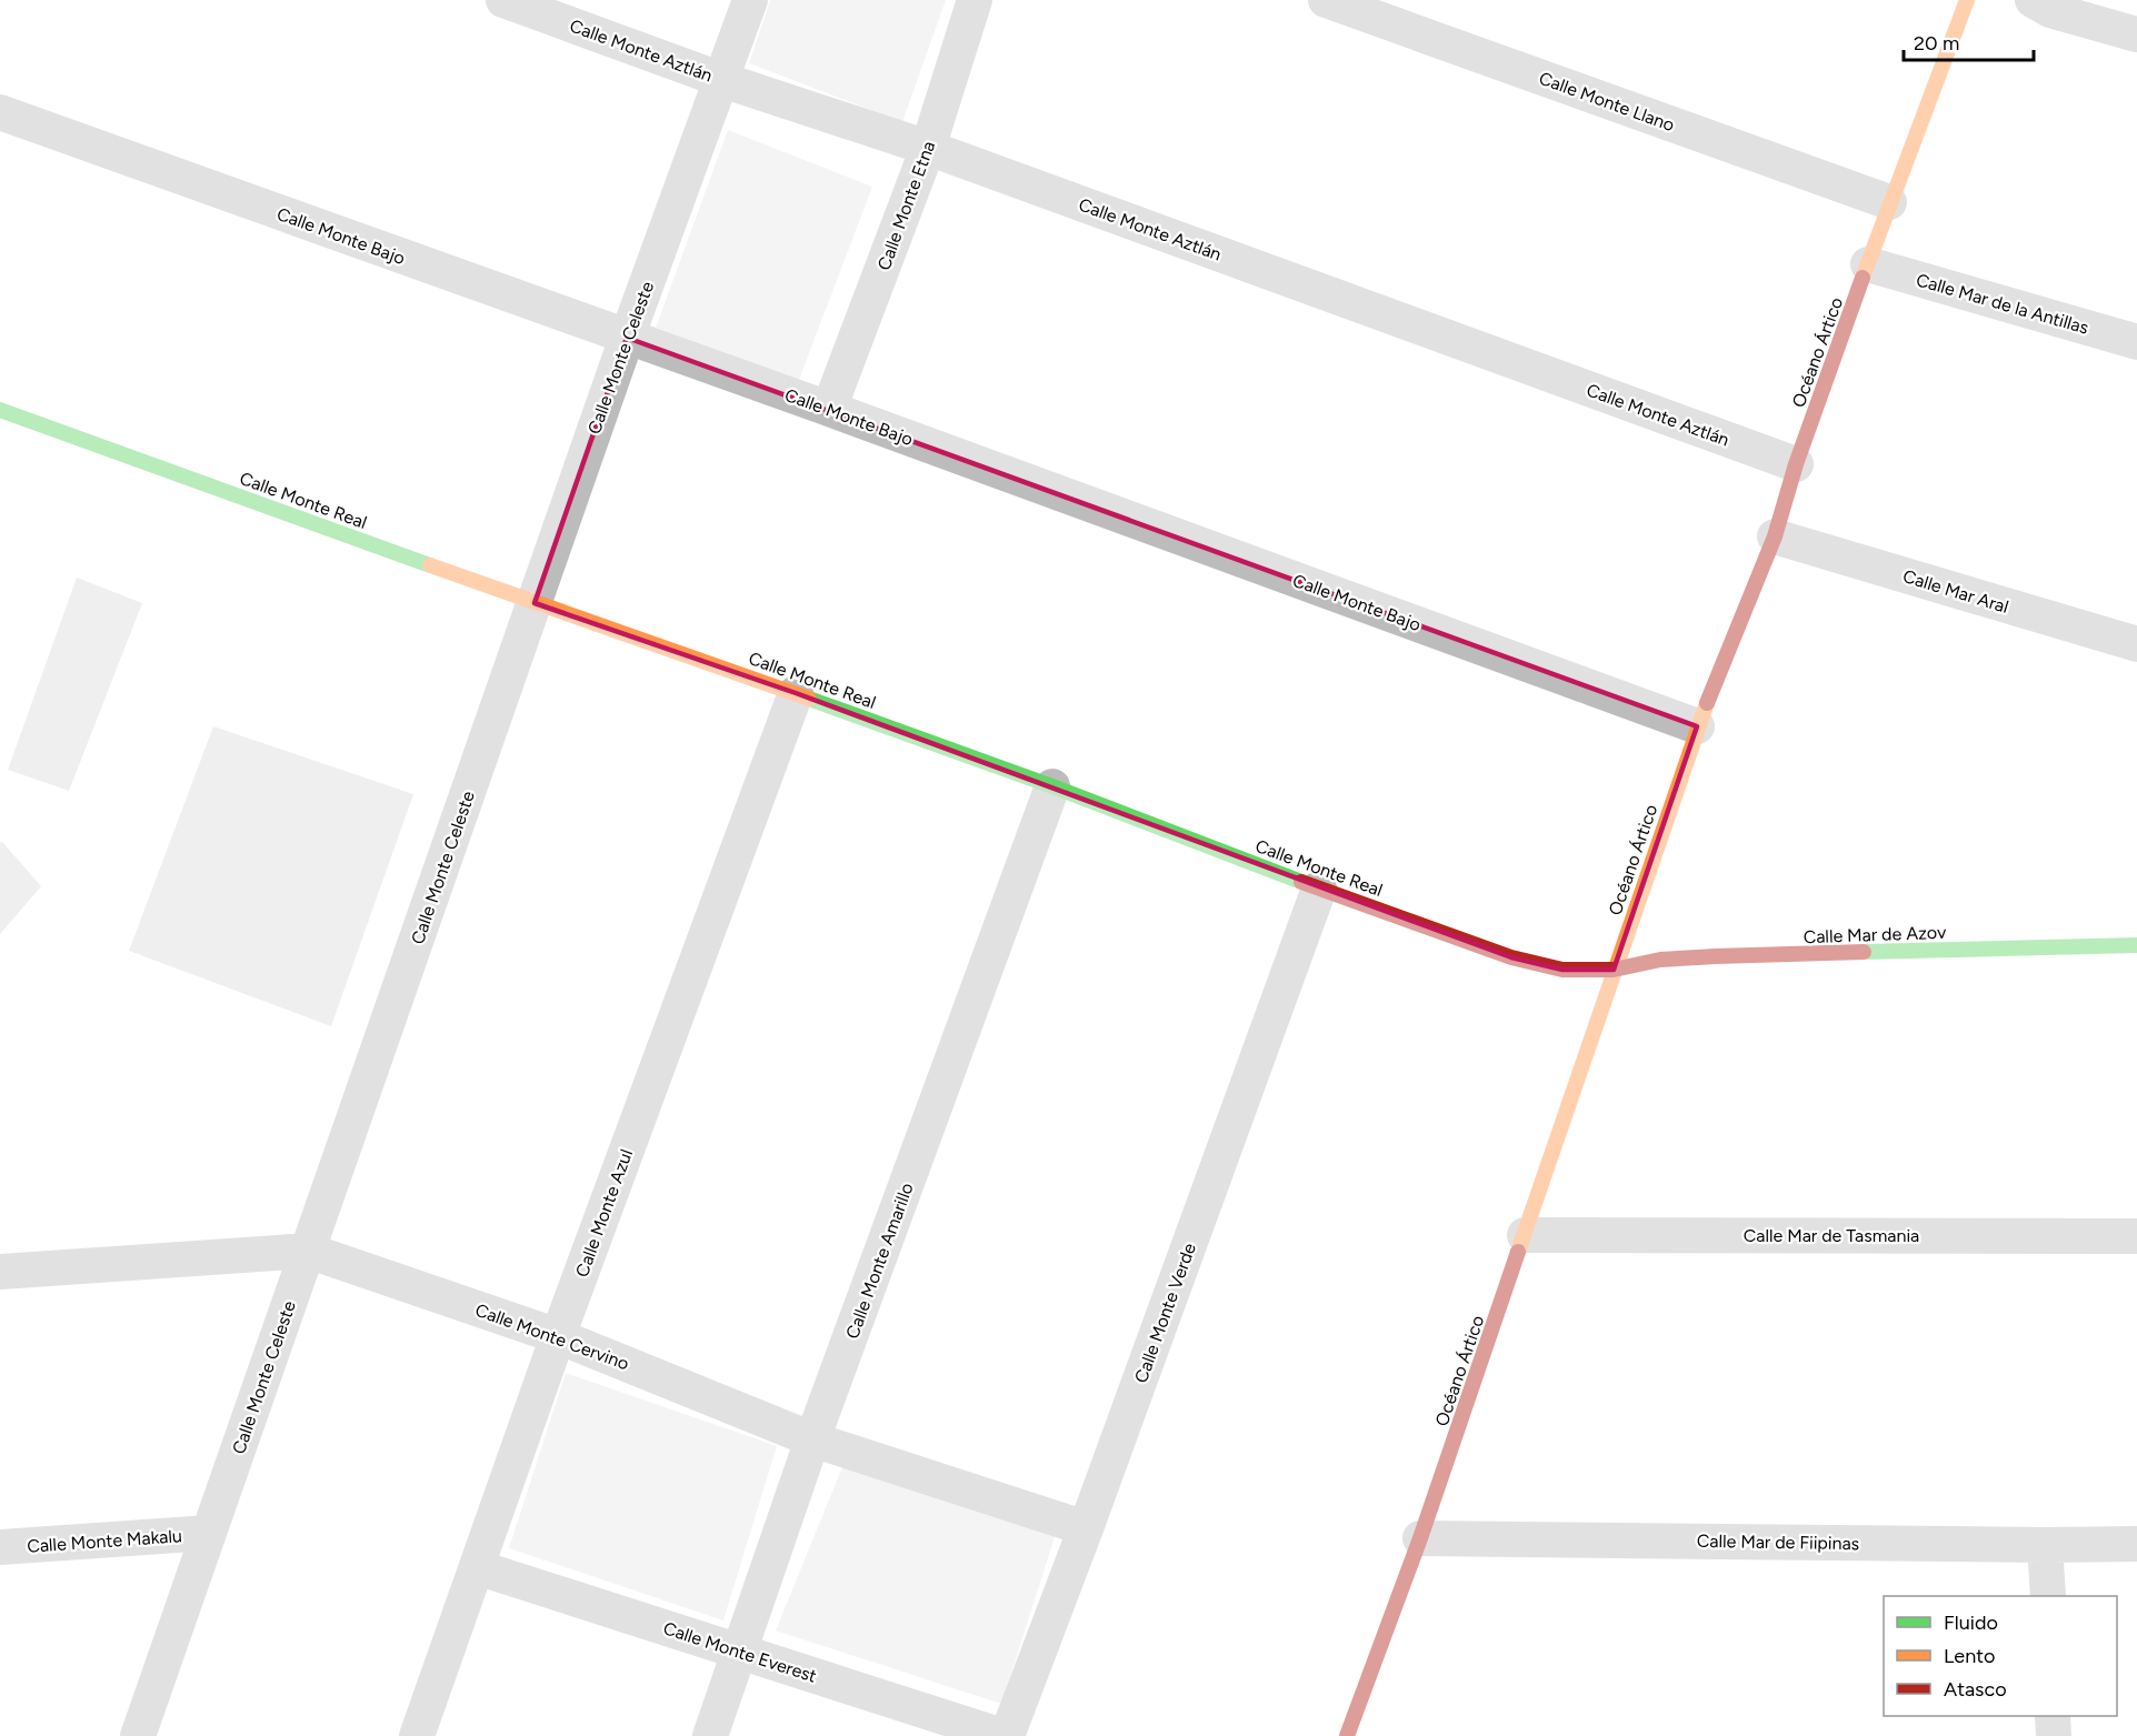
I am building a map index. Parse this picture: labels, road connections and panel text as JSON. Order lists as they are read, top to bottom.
{
  "streets": {
    "street": [
      "Calle Monte Aztlán",
      "Calle Monte Llano",
      "Calle Monte Etna",
      "Calle Monte Bajo",
      "Calle Mar de la Antillas",
      "Océano Ártico",
      "Calle Monte Celeste",
      "Calle Monte Real",
      "Calle Mar Aral",
      "Calle Mar de Azov",
      "Calle Monte Azul",
      "Calle Mar de Tasmania",
      "Calle Monte Amarillo",
      "Calle Monte Verde",
      "Calle Monte Cervino",
      "Calle Monte Makalu",
      "Calle Mar de Fiipinas",
      "Calle Monte Everest"
    ]
  },
  "crossings": [
    ["Calle Monte Aztlán", "Calle Monte Etna"],
    ["Calle Monte Aztlán", "Océano Ártico"],
    ["Calle Monte Aztlán", "Calle Monte Celeste"],
    ["Calle Monte Llano", "Océano Ártico"],
    ["Calle Monte Etna", "Calle Monte Bajo"],
    ["Calle Monte Bajo", "Océano Ártico"],
    ["Calle Monte Bajo", "Calle Monte Celeste"],
    ["Calle Mar de la Antillas", "Océano Ártico"],
    ["Océano Ártico", "Calle Monte Real"],
    ["Océano Ártico", "Calle Mar Aral"],
    ["Océano Ártico", "Calle Mar de Azov"],
    ["Océano Ártico", "Calle Mar de Tasmania"],
    ["Océano Ártico", "Calle Mar de Fiipinas"],
    ["Calle Monte Celeste", "Calle Monte Real"],
    ["Calle Monte Celeste", "Calle Monte Cervino"],
    ["Calle Monte Celeste", "Calle Monte Makalu"],
    ["Calle Monte Real", "Calle Mar de Azov"],
    ["Calle Monte Real", "Calle Monte Azul"],
    ["Calle Monte Real", "Calle Monte Amarillo"],
    ["Calle Monte Real", "Calle Monte Verde"],
    ["Calle Monte Azul", "Calle Monte Cervino"],
    ["Calle Monte Azul", "Calle Monte Everest"],
    ["Calle Monte Amarillo", "Calle Monte Cervino"],
    ["Calle Monte Amarillo", "Calle Monte Everest"],
    ["Calle Monte Verde", "Calle Monte Cervino"],
    ["Calle Monte Verde", "Calle Monte Everest"]
  ],
  "legend": ["Fluido", "Lento", "Atasco"],
  "scale_bar": "20 m"
}
